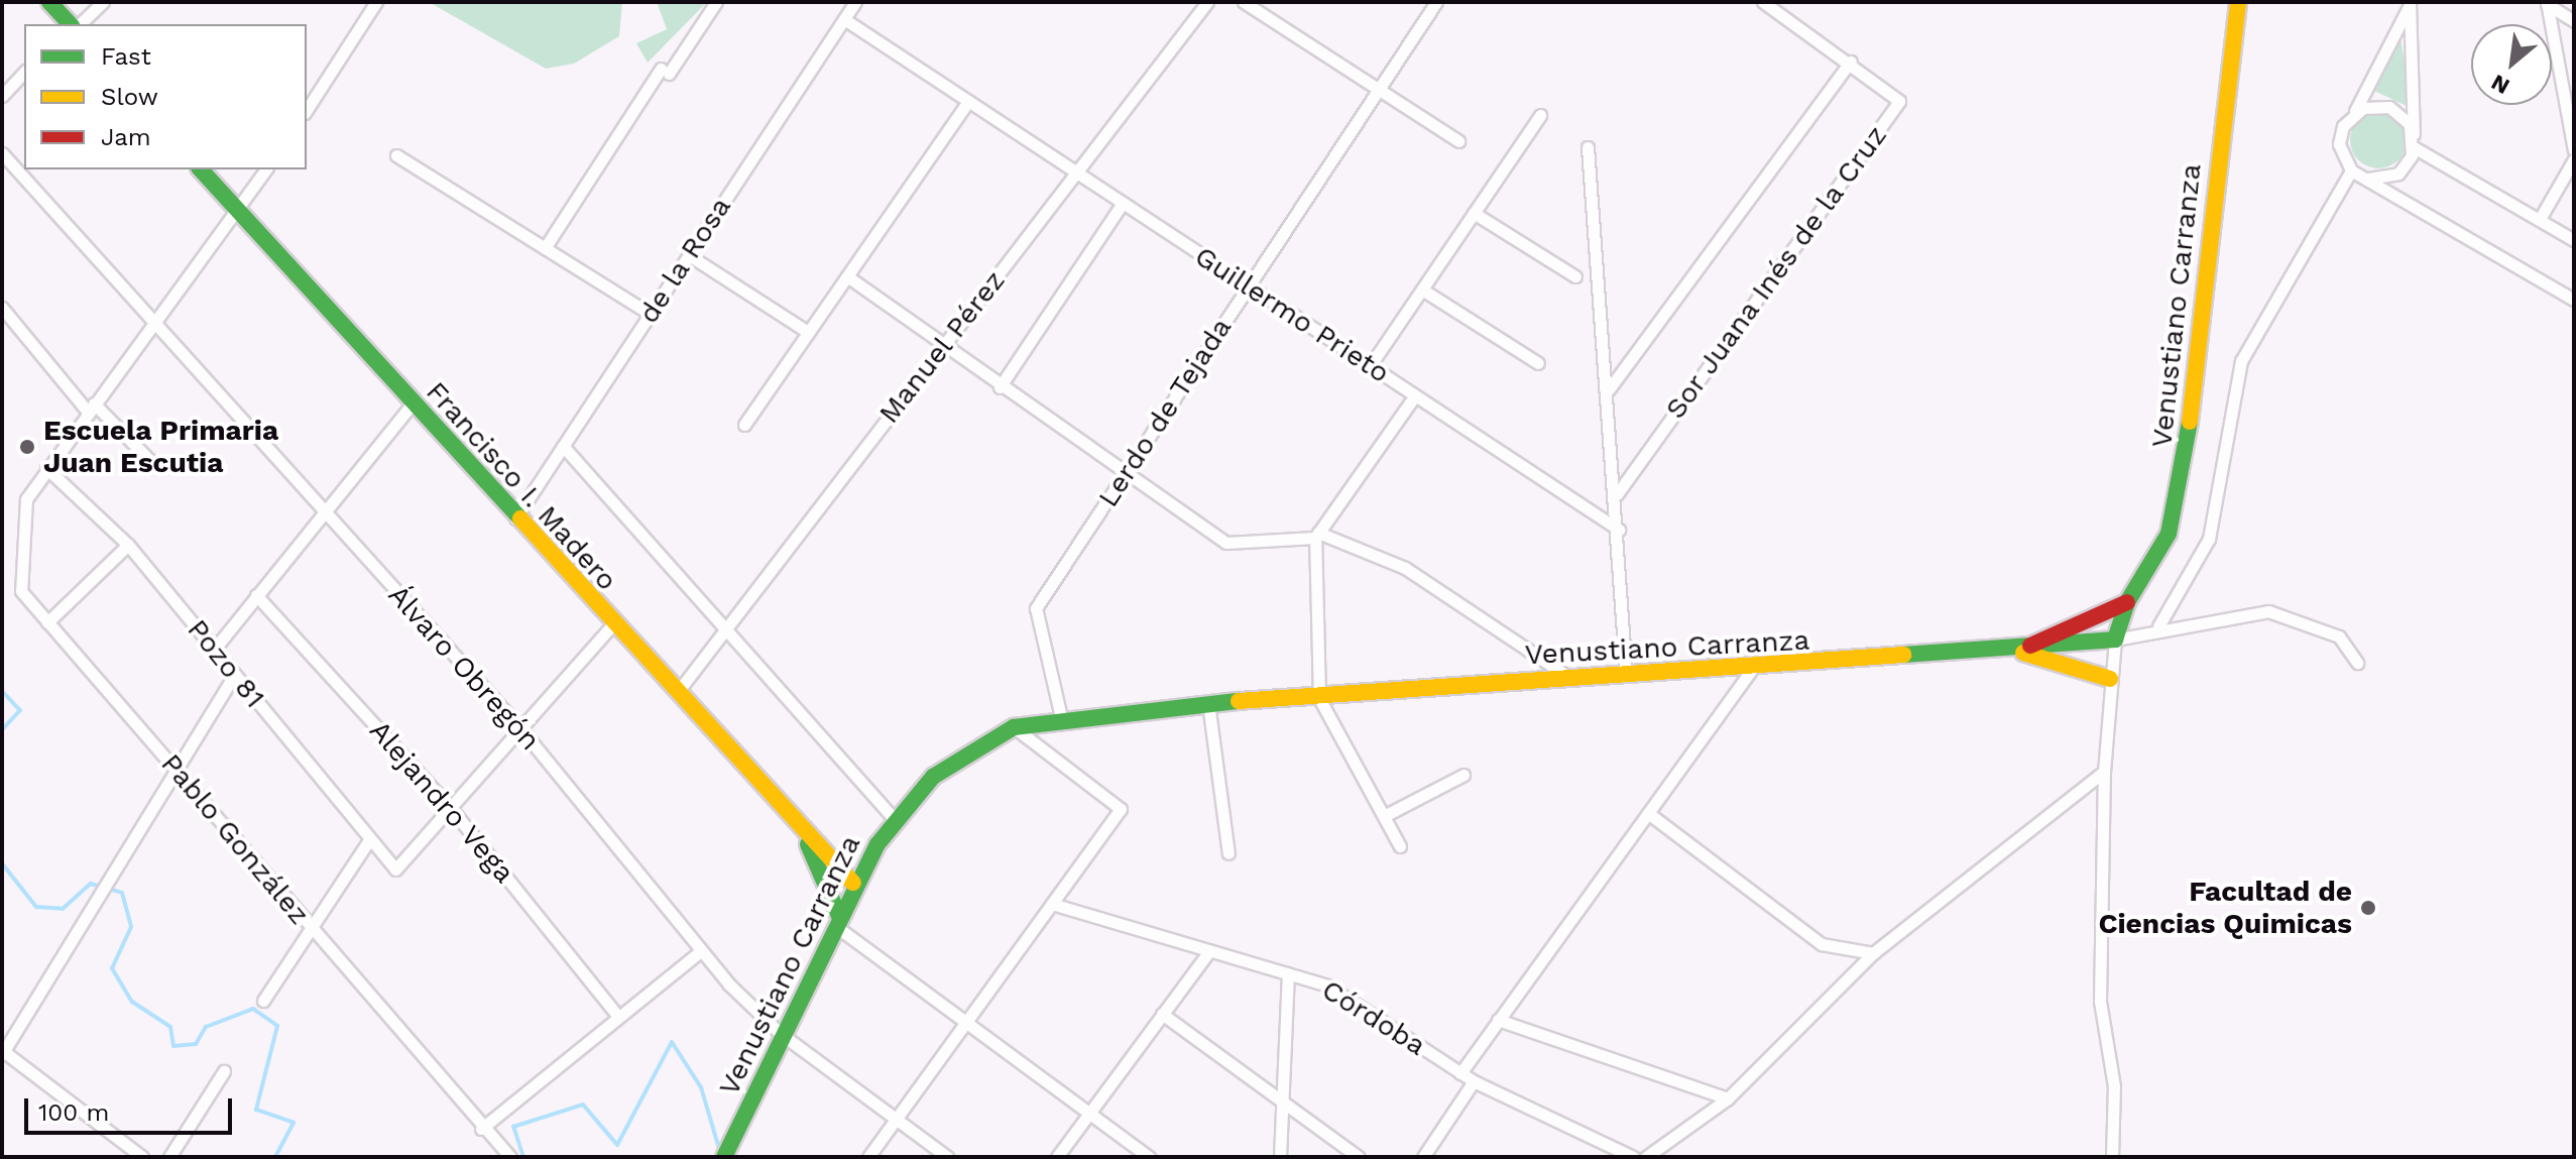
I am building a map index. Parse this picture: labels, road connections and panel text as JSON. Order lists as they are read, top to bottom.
{
  "streets": {
    "main road": ["Venustiano Carranza", "Francisco I. Madero"],
    "street": [
      "de la Rosa",
      "Sor Juana Inés de la Cruz",
      "Guillermo Prieto",
      "Manuel Pérez",
      "Lerdo de Tejada",
      "Pozo 81",
      "Álvaro Obregón",
      "Alejandro Vega",
      "Pablo González",
      "Córdoba"
    ]
  },
  "crossings": [
    ["de la Rosa", "Guillermo Prieto"],
    ["de la Rosa", "Francisco I. Madero"],
    ["Venustiano Carranza", "Lerdo de Tejada"],
    ["Venustiano Carranza", "Francisco I. Madero"],
    ["Venustiano Carranza", "Álvaro Obregón"],
    ["Guillermo Prieto", "Manuel Pérez"],
    ["Guillermo Prieto", "Lerdo de Tejada"],
    ["Manuel Pérez", "Francisco I. Madero"],
    ["Pozo 81", "Alejandro Vega"],
    ["Pozo 81", "Pablo González"]
  ],
  "places": ["Escuela Primaria Juan Escutia", "Facultad de Ciencias Quimicas"],
  "legend": ["Fast", "Slow", "Jam"],
  "scale_bar": "100 m",
  "north": "bottom left"
}
